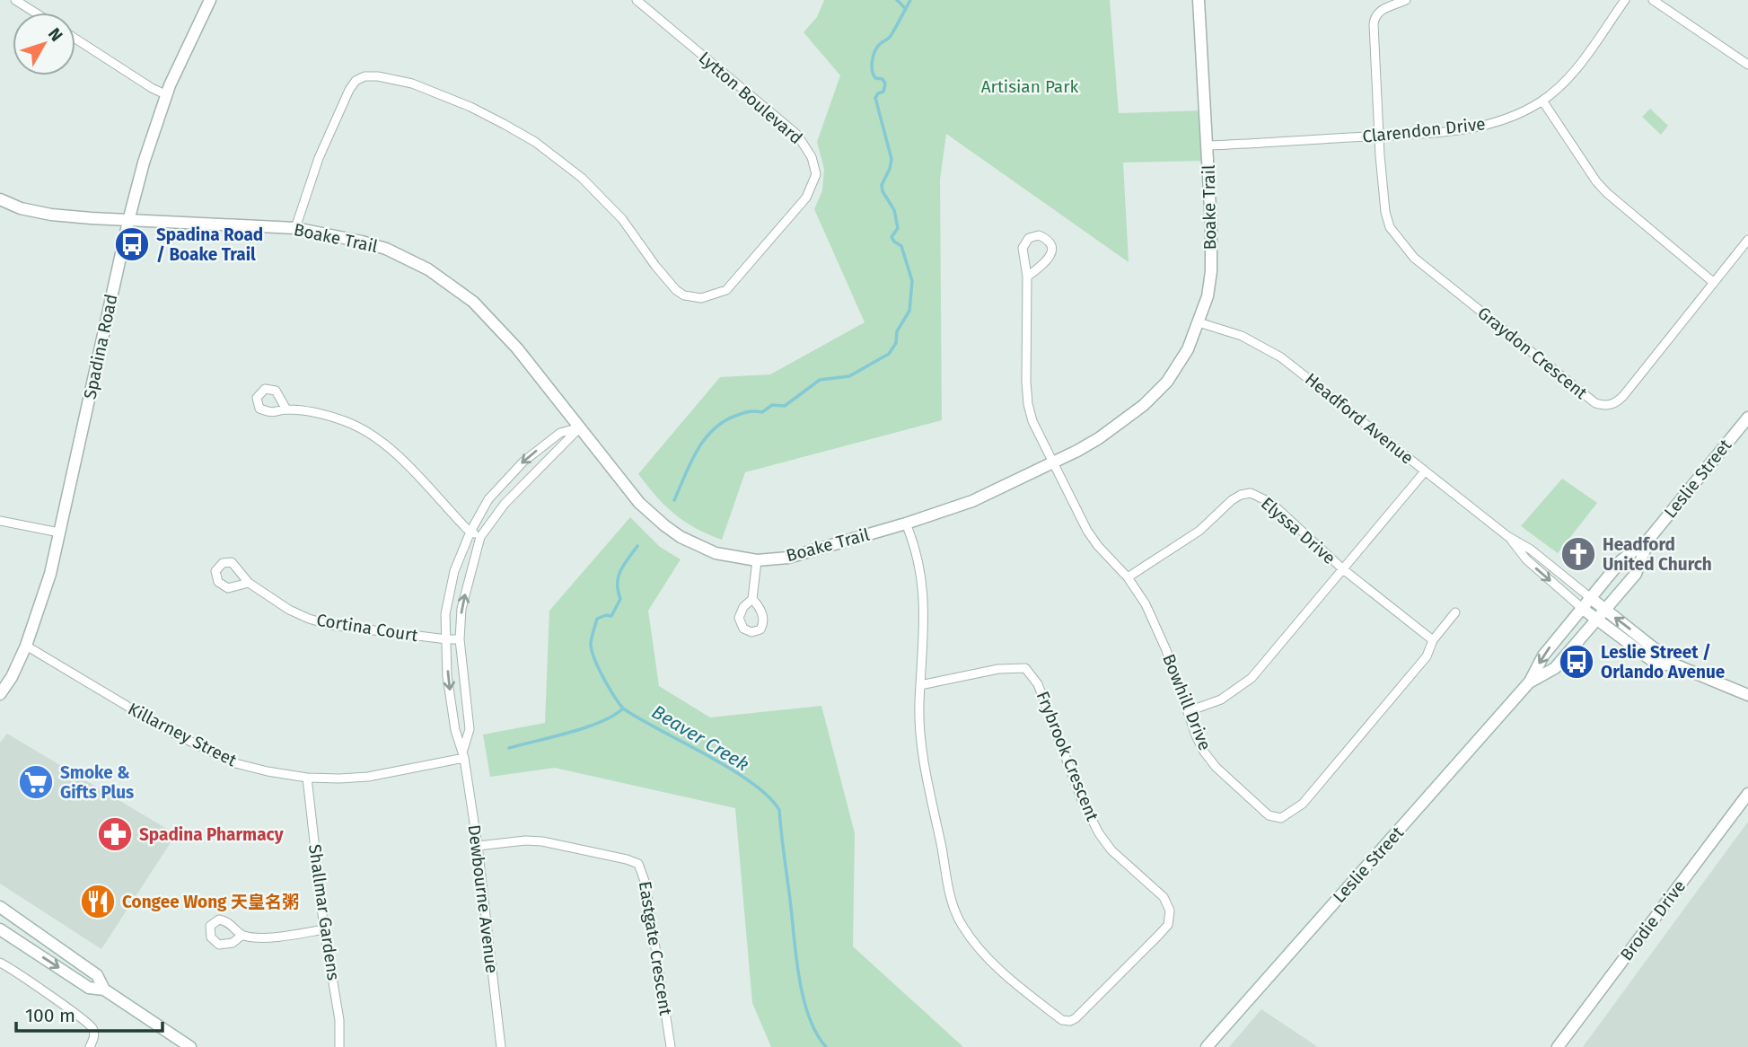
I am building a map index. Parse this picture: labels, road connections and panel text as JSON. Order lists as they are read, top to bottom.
{
  "streets": {
    "street": [
      "Lytton Boulevard",
      "Clarendon Drive",
      "Boake Trail",
      "Spadina Road",
      "Graydon Crescent",
      "Headford Avenue",
      "Leslie Street",
      "Elyssa Drive",
      "Cortina Court",
      "Bowhill Drive",
      "Killarney Street",
      "Frybrook Crescent",
      "Dewbourne Avenue",
      "Shallmar Gardens",
      "Brodie Drive",
      "Eastgate Crescent"
    ]
  },
  "crossings": [
    ["Lytton Boulevard", "Boake Trail"],
    ["Clarendon Drive", "Boake Trail"],
    ["Clarendon Drive", "Graydon Crescent"],
    ["Boake Trail", "Spadina Road"],
    ["Boake Trail", "Headford Avenue"],
    ["Boake Trail", "Bowhill Drive"],
    ["Boake Trail", "Frybrook Crescent"],
    ["Boake Trail", "Dewbourne Avenue"],
    ["Spadina Road", "Killarney Street"],
    ["Headford Avenue", "Leslie Street"],
    ["Elyssa Drive", "Bowhill Drive"],
    ["Cortina Court", "Dewbourne Avenue"],
    ["Killarney Street", "Dewbourne Avenue"],
    ["Killarney Street", "Shallmar Gardens"],
    ["Dewbourne Avenue", "Eastgate Crescent"]
  ],
  "water": ["Beaver Creek"],
  "parks": ["Artisian Park"],
  "places": {
    "bus stop": ["Spadina Road / Boake Trail", "Leslie Street / Orlando Avenue"],
    "church": ["Headford United Church"],
    "supermarket": ["Smoke & Gifts Plus"],
    "pharmacy": ["Spadina Pharmacy"],
    "restaurant": ["Congee Wong 天皇名粥"]
  },
  "scale_bar": "100 m",
  "north": "top right"
}
